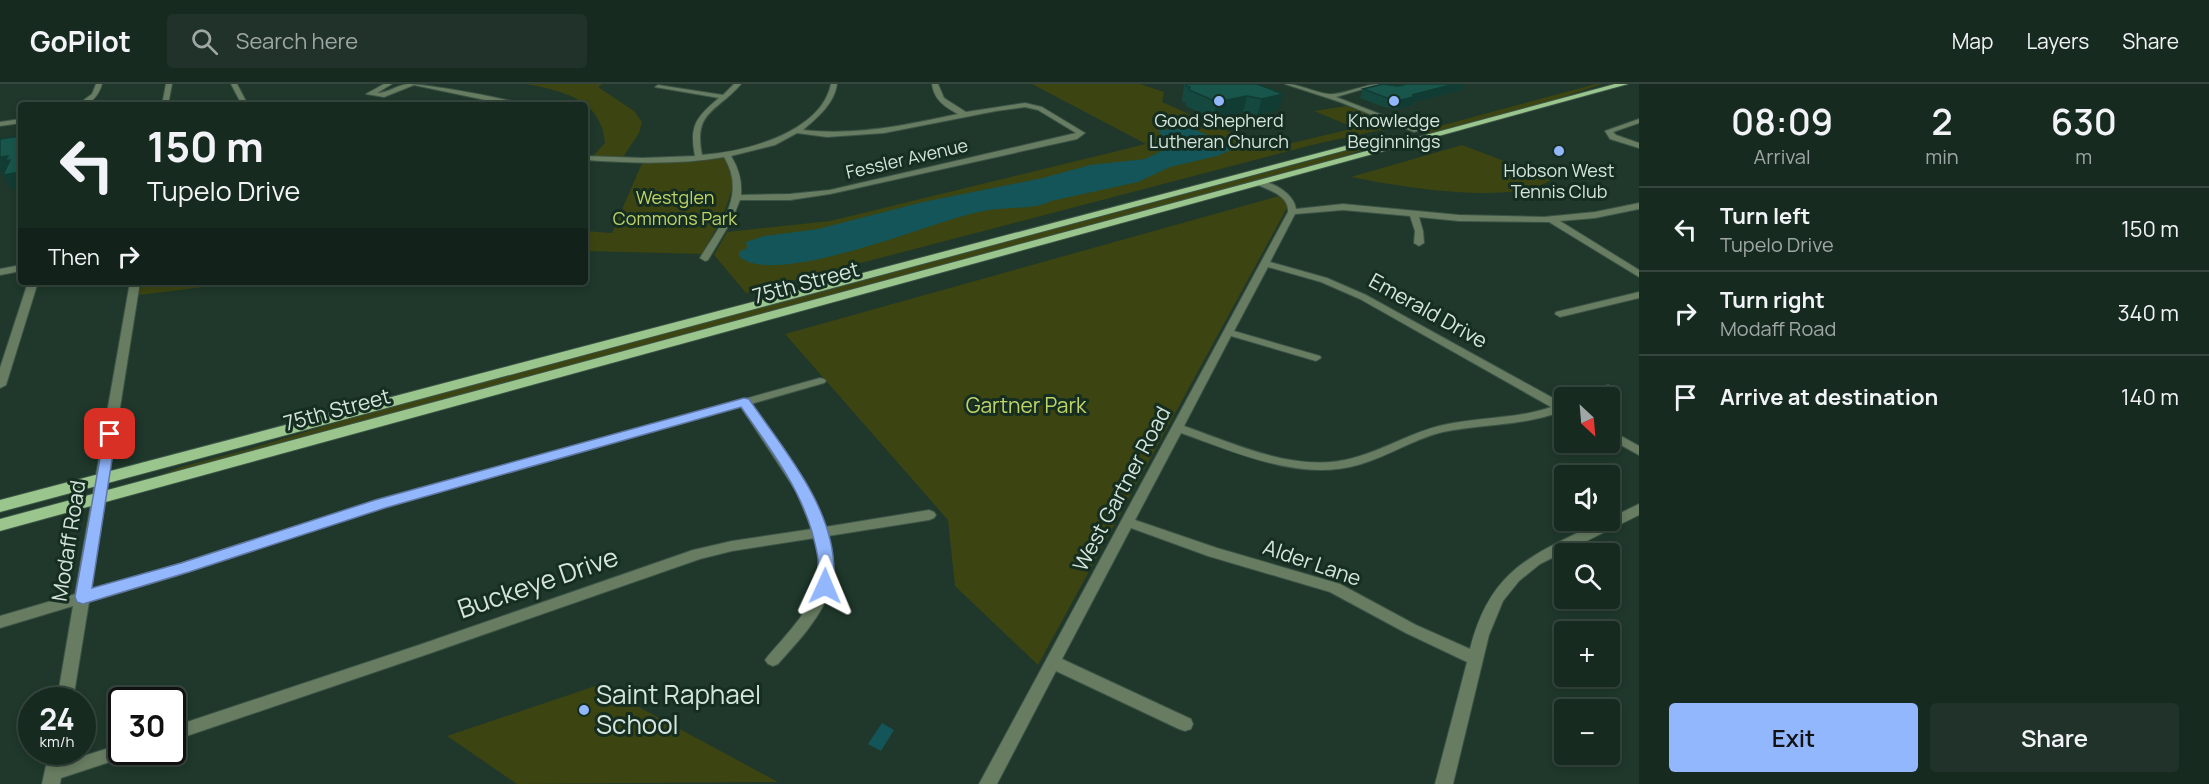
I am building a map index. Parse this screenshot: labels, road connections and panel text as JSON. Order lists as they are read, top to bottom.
{
  "streets": {
    "main road": ["75th Street"],
    "street": [
      "Fessler Avenue",
      "Emerald Drive",
      "West Gartner Road",
      "Modaff Road",
      "Alder Lane",
      "Buckeye Drive"
    ]
  },
  "crossings": [
    ["75th Street", "Modaff Road"],
    ["Emerald Drive", "West Gartner Road"],
    ["West Gartner Road", "Alder Lane"]
  ],
  "parks": ["Westglen Commons Park", "Gartner Park"],
  "places": [
    "Good Shepherd Lutheran Church",
    "Knowledge Beginnings",
    "Hobson West Tennis Club",
    "Saint Raphael School"
  ],
  "north": "bottom right",
  "page": {
    "header": "GoPilot",
    "search": "Search here",
    "nav": ["Map", "Layers", "Share"],
    "eta": [
      "08:09",
      "Arrival",
      "2",
      "min",
      "630",
      "m"
    ],
    "turn": ["150 m", "Tupelo Drive"],
    "list": [
      {
        "name": "Turn left",
        "note": "Tupelo Drive",
        "value": "150 m"
      },
      {
        "name": "Turn right",
        "note": "Modaff Road",
        "value": "340 m"
      },
      {
        "name": "Arrive at destination",
        "value": "140 m"
      }
    ],
    "then": "Then",
    "map_buttons": ["+", "−"],
    "speed": "24 km/h",
    "limit": "30",
    "buttons": ["Exit", "Share"]
  }
}
